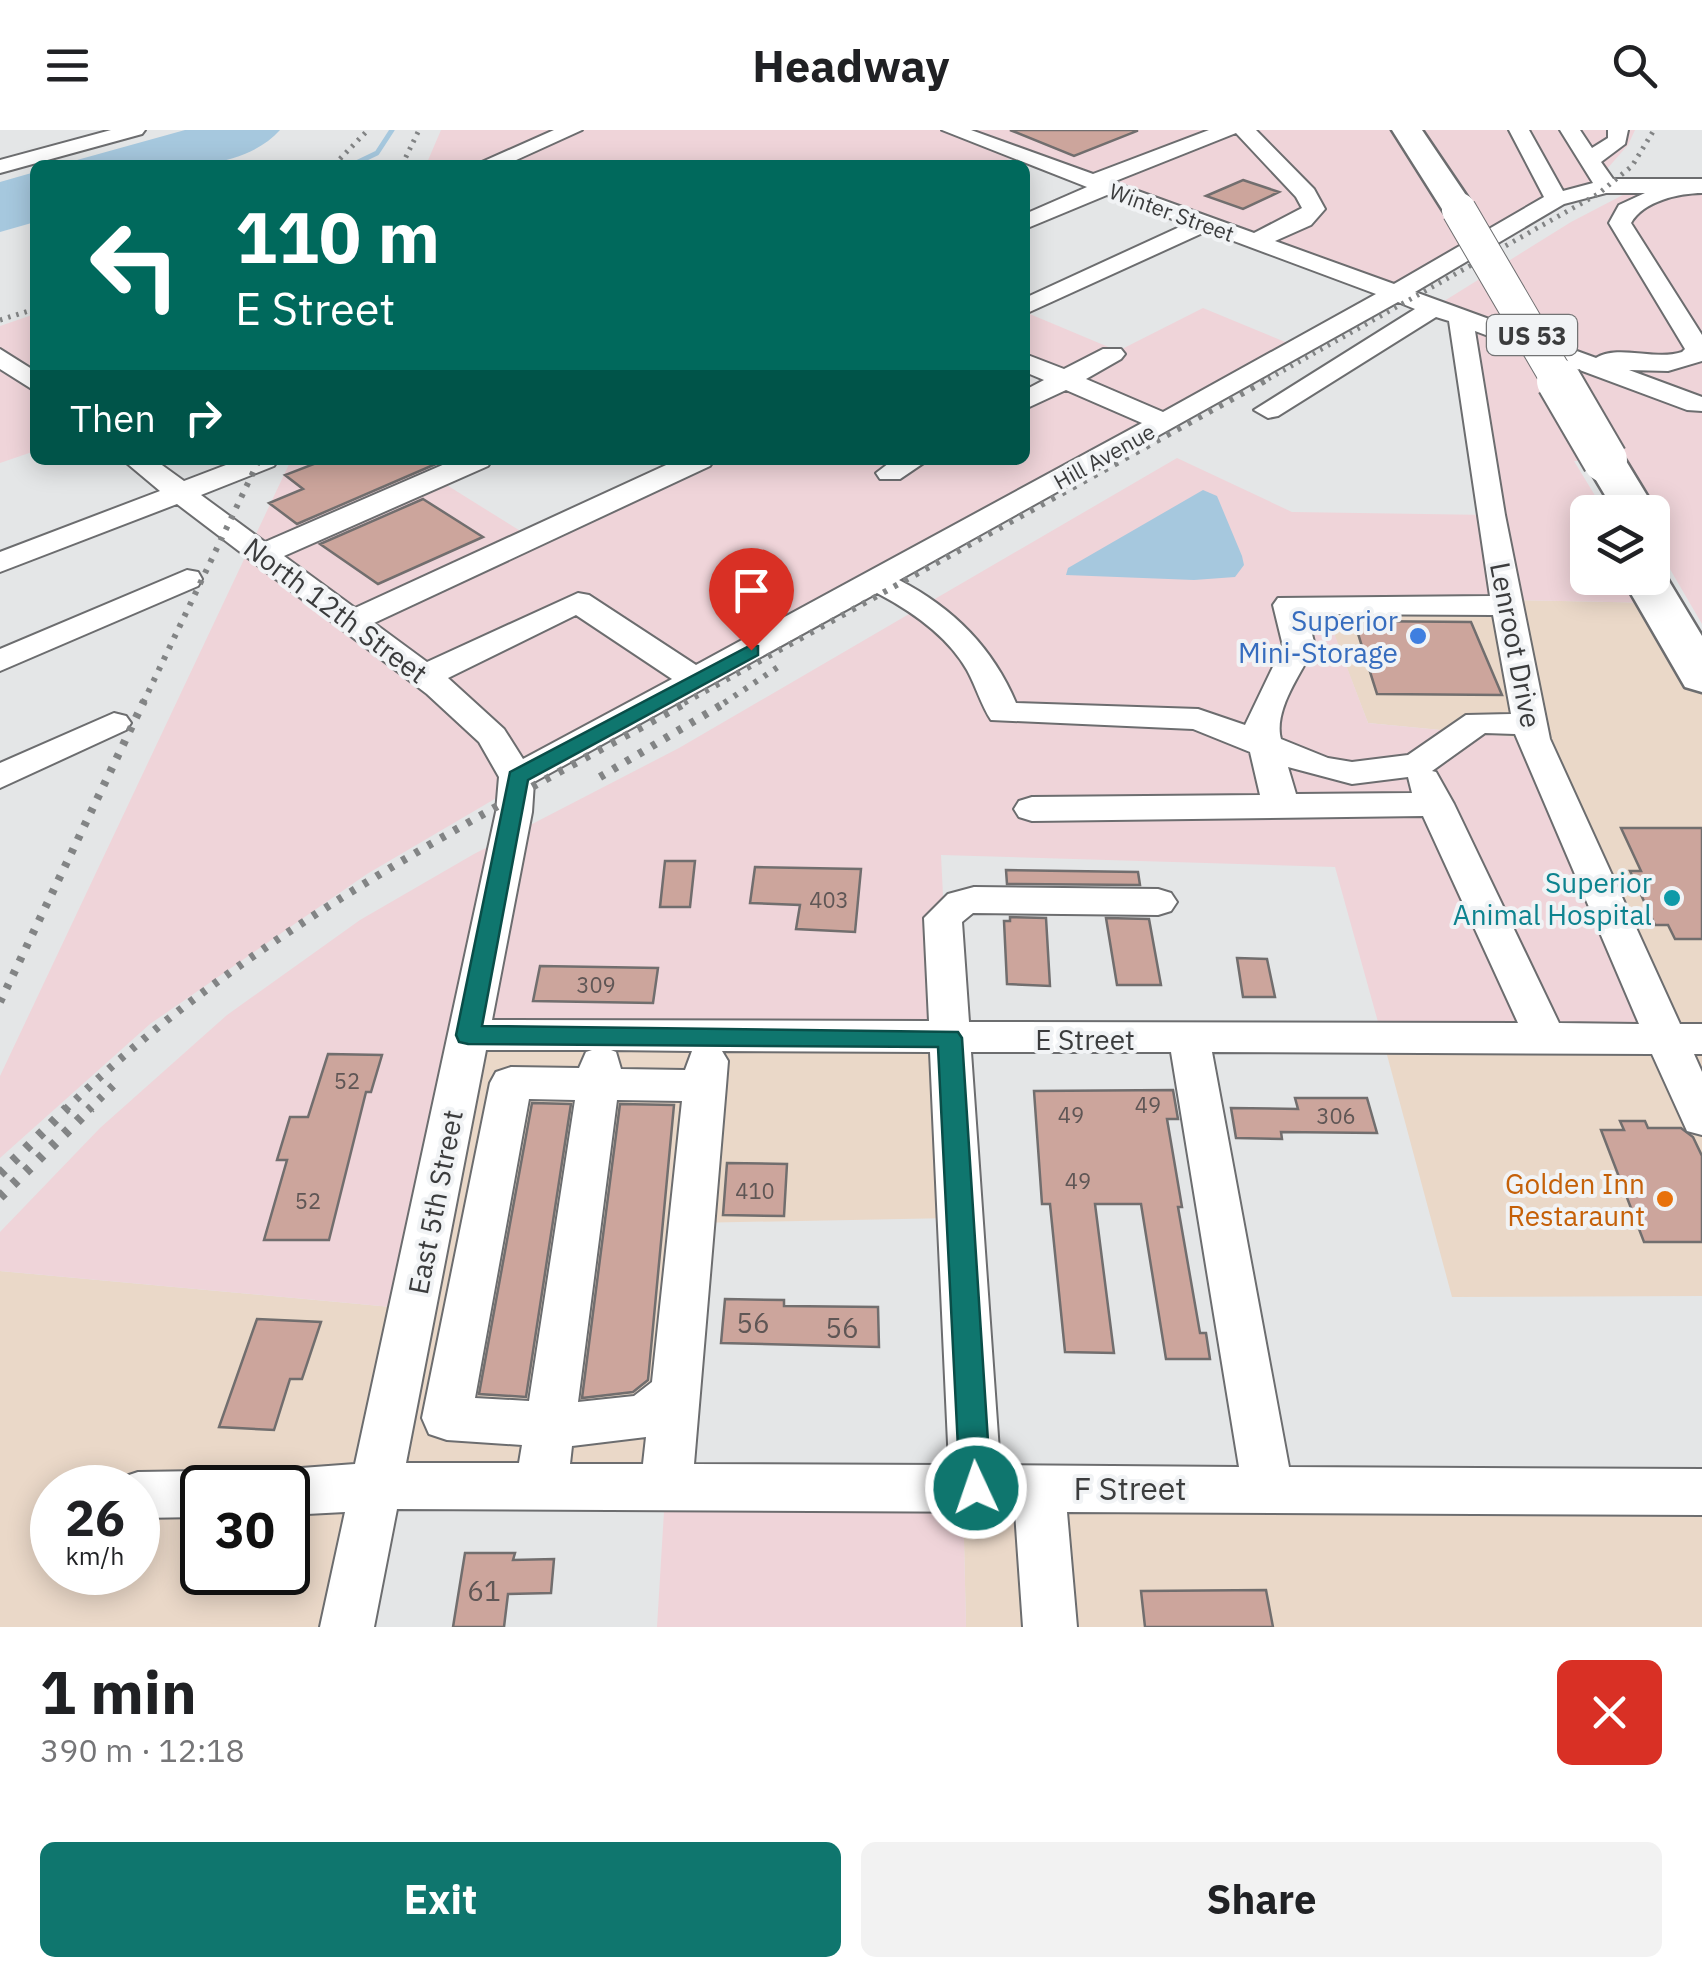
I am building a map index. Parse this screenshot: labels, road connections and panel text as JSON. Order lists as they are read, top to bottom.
{
  "streets": {
    "highway": ["US 53"],
    "street": [
      "Winter Street",
      "Hill Avenue",
      "North 12th Street",
      "Lenroot Drive",
      "E Street",
      "East 5th Street",
      "F Street"
    ]
  },
  "crossings": [
    ["Winter Street", "Hill Avenue"],
    ["Winter Street", "Lenroot Drive"],
    ["Hill Avenue", "North 12th Street"],
    ["Hill Avenue", "East 5th Street"],
    ["North 12th Street", "East 5th Street"],
    ["Lenroot Drive", "E Street"],
    ["E Street", "East 5th Street"],
    ["East 5th Street", "F Street"]
  ],
  "places": ["Superior Mini-Storage", "Superior Animal Hospital", "Golden Inn Restaraunt"],
  "house_numbers": [
    "403",
    "309",
    "52",
    "49",
    "49",
    "306",
    "49",
    "410",
    "52",
    "56",
    "56",
    "61"
  ],
  "page": {
    "header": "Headway",
    "turn": ["110 m", "E Street"],
    "then": "Then",
    "speed": "26 km/h",
    "limit": "30",
    "heading": ["1 min", "390 m · 12:18"],
    "buttons": ["Exit", "Share"]
  }
}
